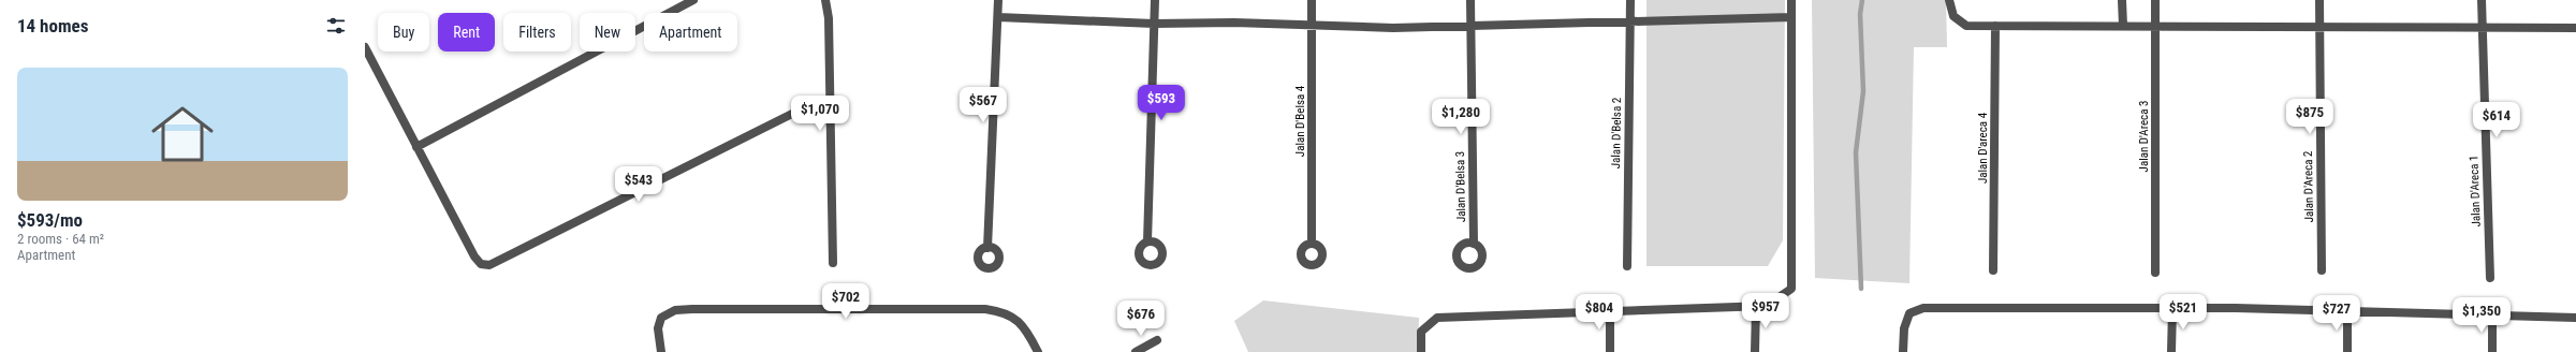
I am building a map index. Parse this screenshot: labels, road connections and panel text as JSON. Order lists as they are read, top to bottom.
{
  "streets": {
    "street": [
      "Jalan D'Belsa 4",
      "Jalan D'Belsa 2",
      "Jalan D'Areca 3",
      "Jalan D'areca 4",
      "Jalan D'Belsa 3",
      "Jalan D'Areca 2",
      "Jalan D'Areca 1"
    ]
  },
  "page": {
    "heading": "14 homes",
    "chip": [
      "Buy",
      "Rent",
      "Filters",
      "New",
      "Apartment"
    ],
    "list": [
      {
        "name": "$593/mo",
        "note": "2 rooms · 64 m² · Apartment"
      }
    ],
    "price": [
      "$593",
      "$567",
      "$1,070",
      "$1,280",
      "$875",
      "$614",
      "$543",
      "$702",
      "$957",
      "$804",
      "$521",
      "$727",
      "$1,350",
      "$676"
    ]
  }
}
